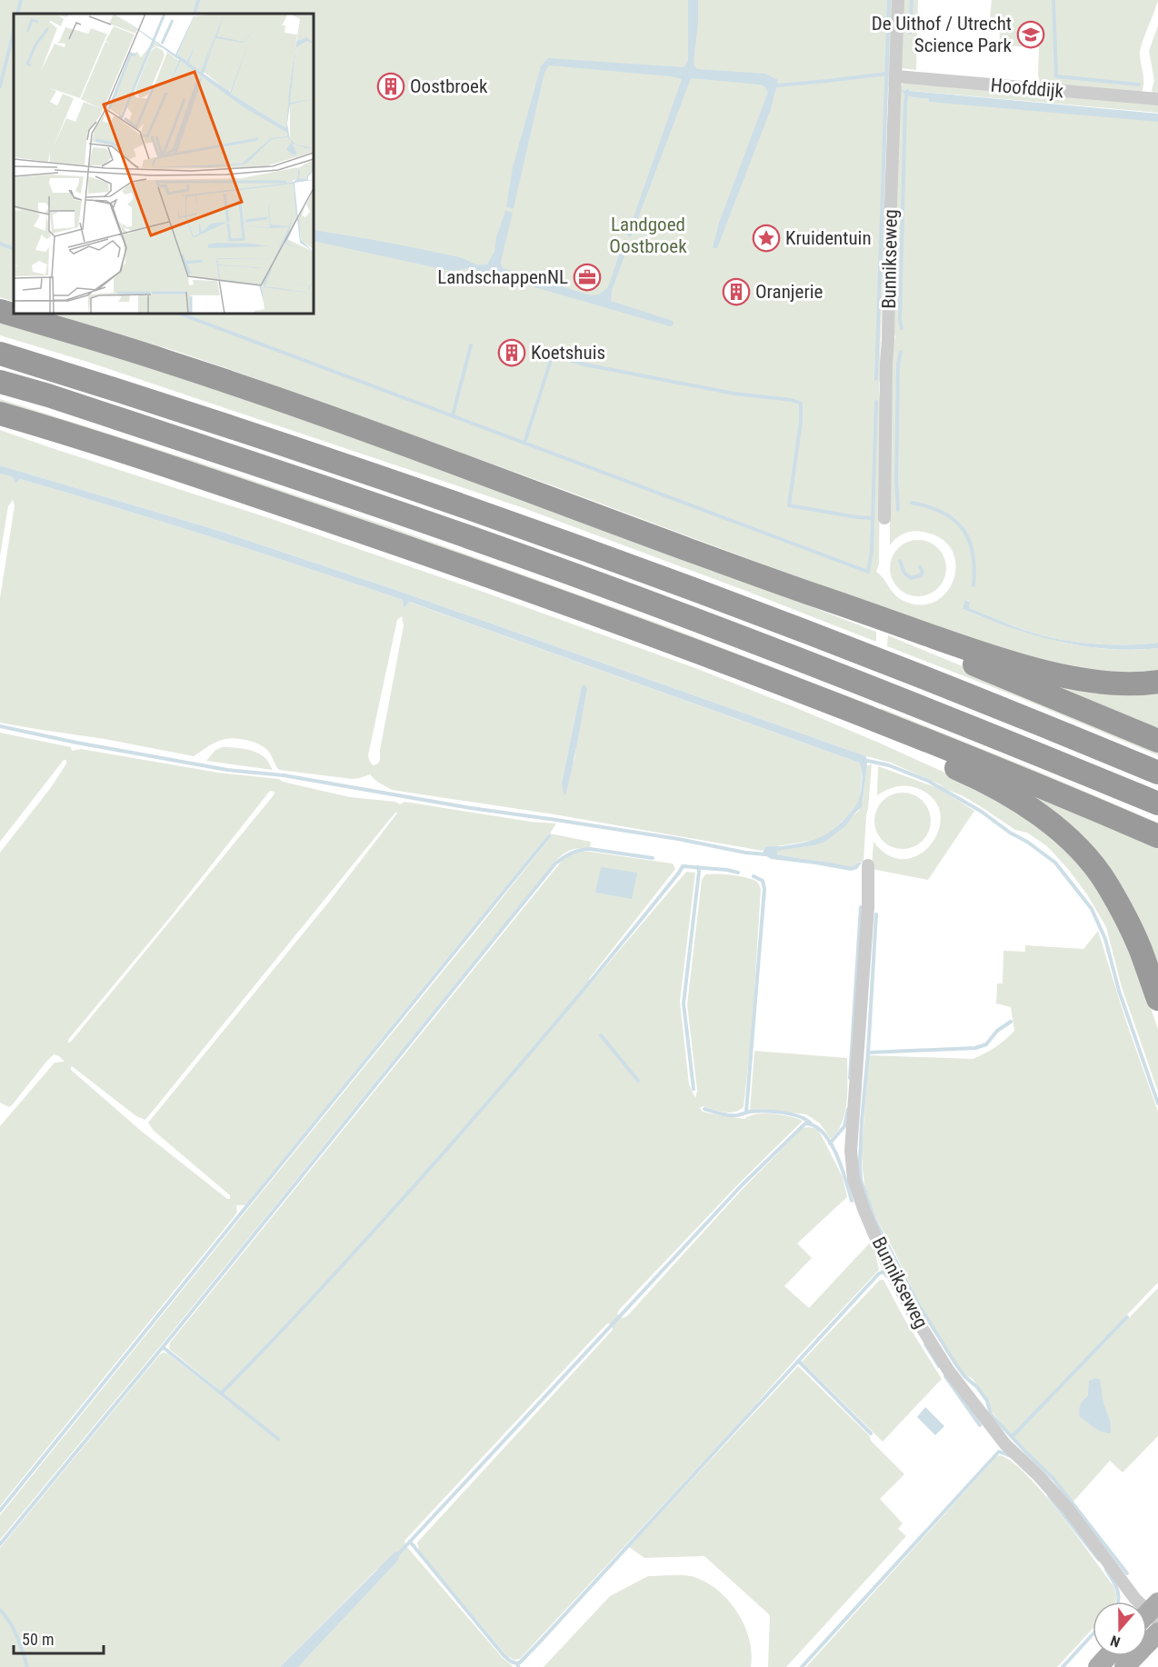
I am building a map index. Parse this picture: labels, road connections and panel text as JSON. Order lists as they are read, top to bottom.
{
  "streets": {
    "street": ["Hoofddijk", "Bunnikseweg"]
  },
  "crossings": [
    ["Hoofddijk", "Bunnikseweg"]
  ],
  "parks": ["Landgoed Oostbroek"],
  "places": {
    "school or university": ["De Uithof / Utrecht Science Park"],
    "building": ["Oostbroek", "Oranjerie", "Koetshuis"],
    "place": ["Kruidentuin"],
    "office": ["LandschappenNL"]
  },
  "scale_bar": "50 m",
  "north": "bottom"
}
